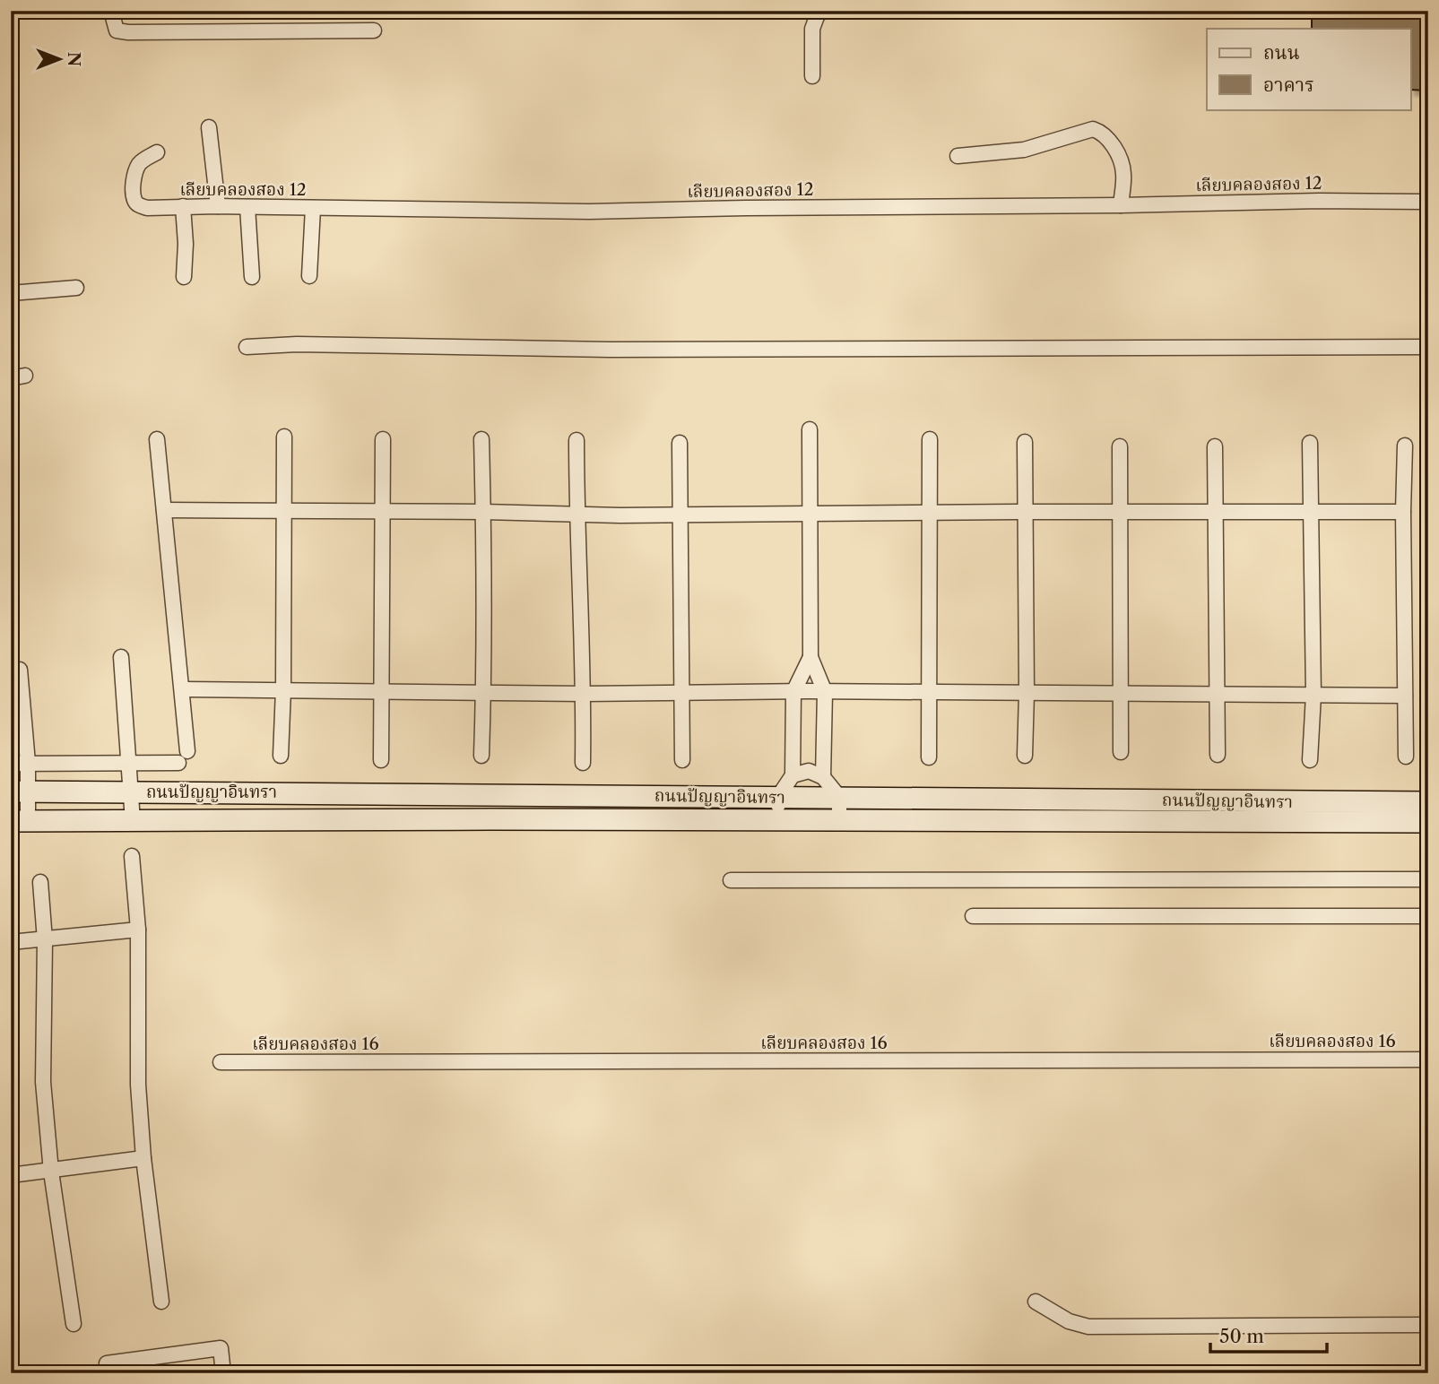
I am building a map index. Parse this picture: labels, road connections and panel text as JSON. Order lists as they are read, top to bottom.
{
  "streets": {
    "street": ["เลียบคลองสอง 12", "ถนนปัญญาอินทรา", "เลียบคลองสอง 16"]
  },
  "legend": ["ถนน", "อาคาร"],
  "scale_bar": "50 m",
  "north": "right"
}
